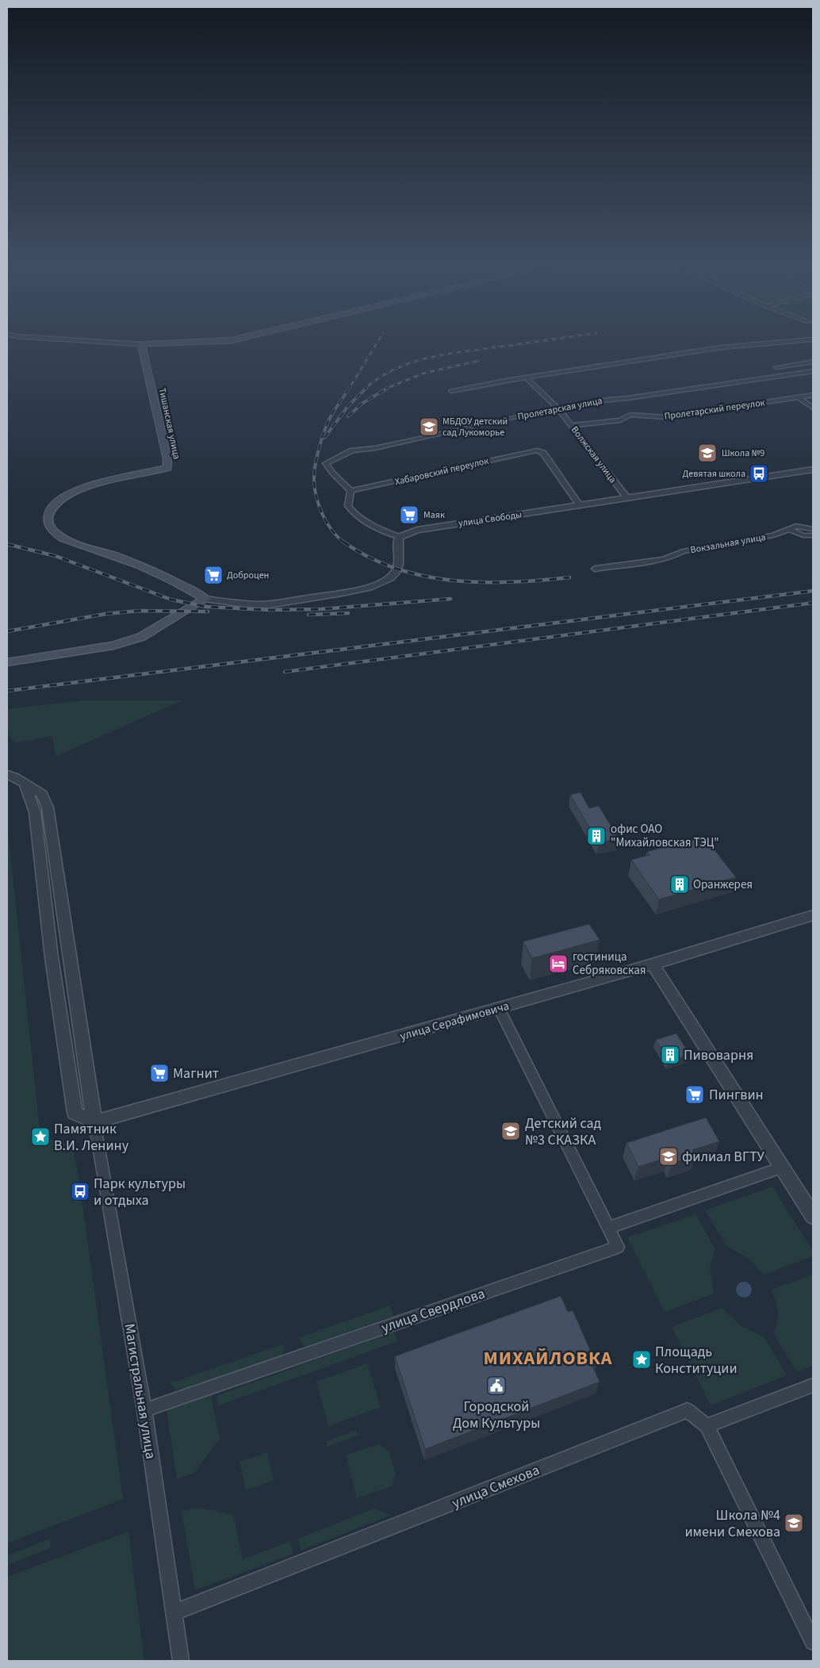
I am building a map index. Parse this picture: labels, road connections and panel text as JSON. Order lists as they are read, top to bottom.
{
  "streets": {
    "main road": ["Тишанская улица"],
    "street": [
      "Пролетарская улица",
      "Пролетарский переулок",
      "Волжская улица",
      "Хабаровский переулок",
      "улица Свободы",
      "Вокзальная улица",
      "улица Серафимовича",
      "улица Свердлова",
      "Магистральная улица",
      "улица Смехова"
    ]
  },
  "crossings": [
    ["Пролетарская улица", "Волжская улица"],
    ["Пролетарская улица", "Хабаровский переулок"],
    ["Пролетарский переулок", "Волжская улица"],
    ["Волжская улица", "улица Свободы"],
    ["Хабаровский переулок", "улица Свободы"],
    ["улица Серафимовича", "улица Свердлова"],
    ["улица Серафимовича", "Магистральная улица"],
    ["улица Свердлова", "Магистральная улица"],
    ["Магистральная улица", "улица Смехова"]
  ],
  "districts": ["МИХАЙЛОВКА"],
  "places": {
    "school or university": [
      "МБДОУ детский сад Лукоморье",
      "Школа №9",
      "Детский сад №3 СКАЗКА",
      "филиал ВГТУ",
      "Школа №4 имени Смехова"
    ],
    "bus stop": ["Девятая школа", "Парк культуры и отдыха"],
    "supermarket": [
      "Mаяк",
      "Доброцен",
      "Магнит",
      "Пингвин"
    ],
    "building": ["офис ОАО \"Михайловская ТЭЦ\"", "Оранжерея", "Пивоварня"],
    "hotel": ["гостиница Себряковская"],
    "place": ["Памятник В.И. Ленину", "Площадь Конституции"],
    "public building": ["Городской Дом Культуры"]
  }
}
